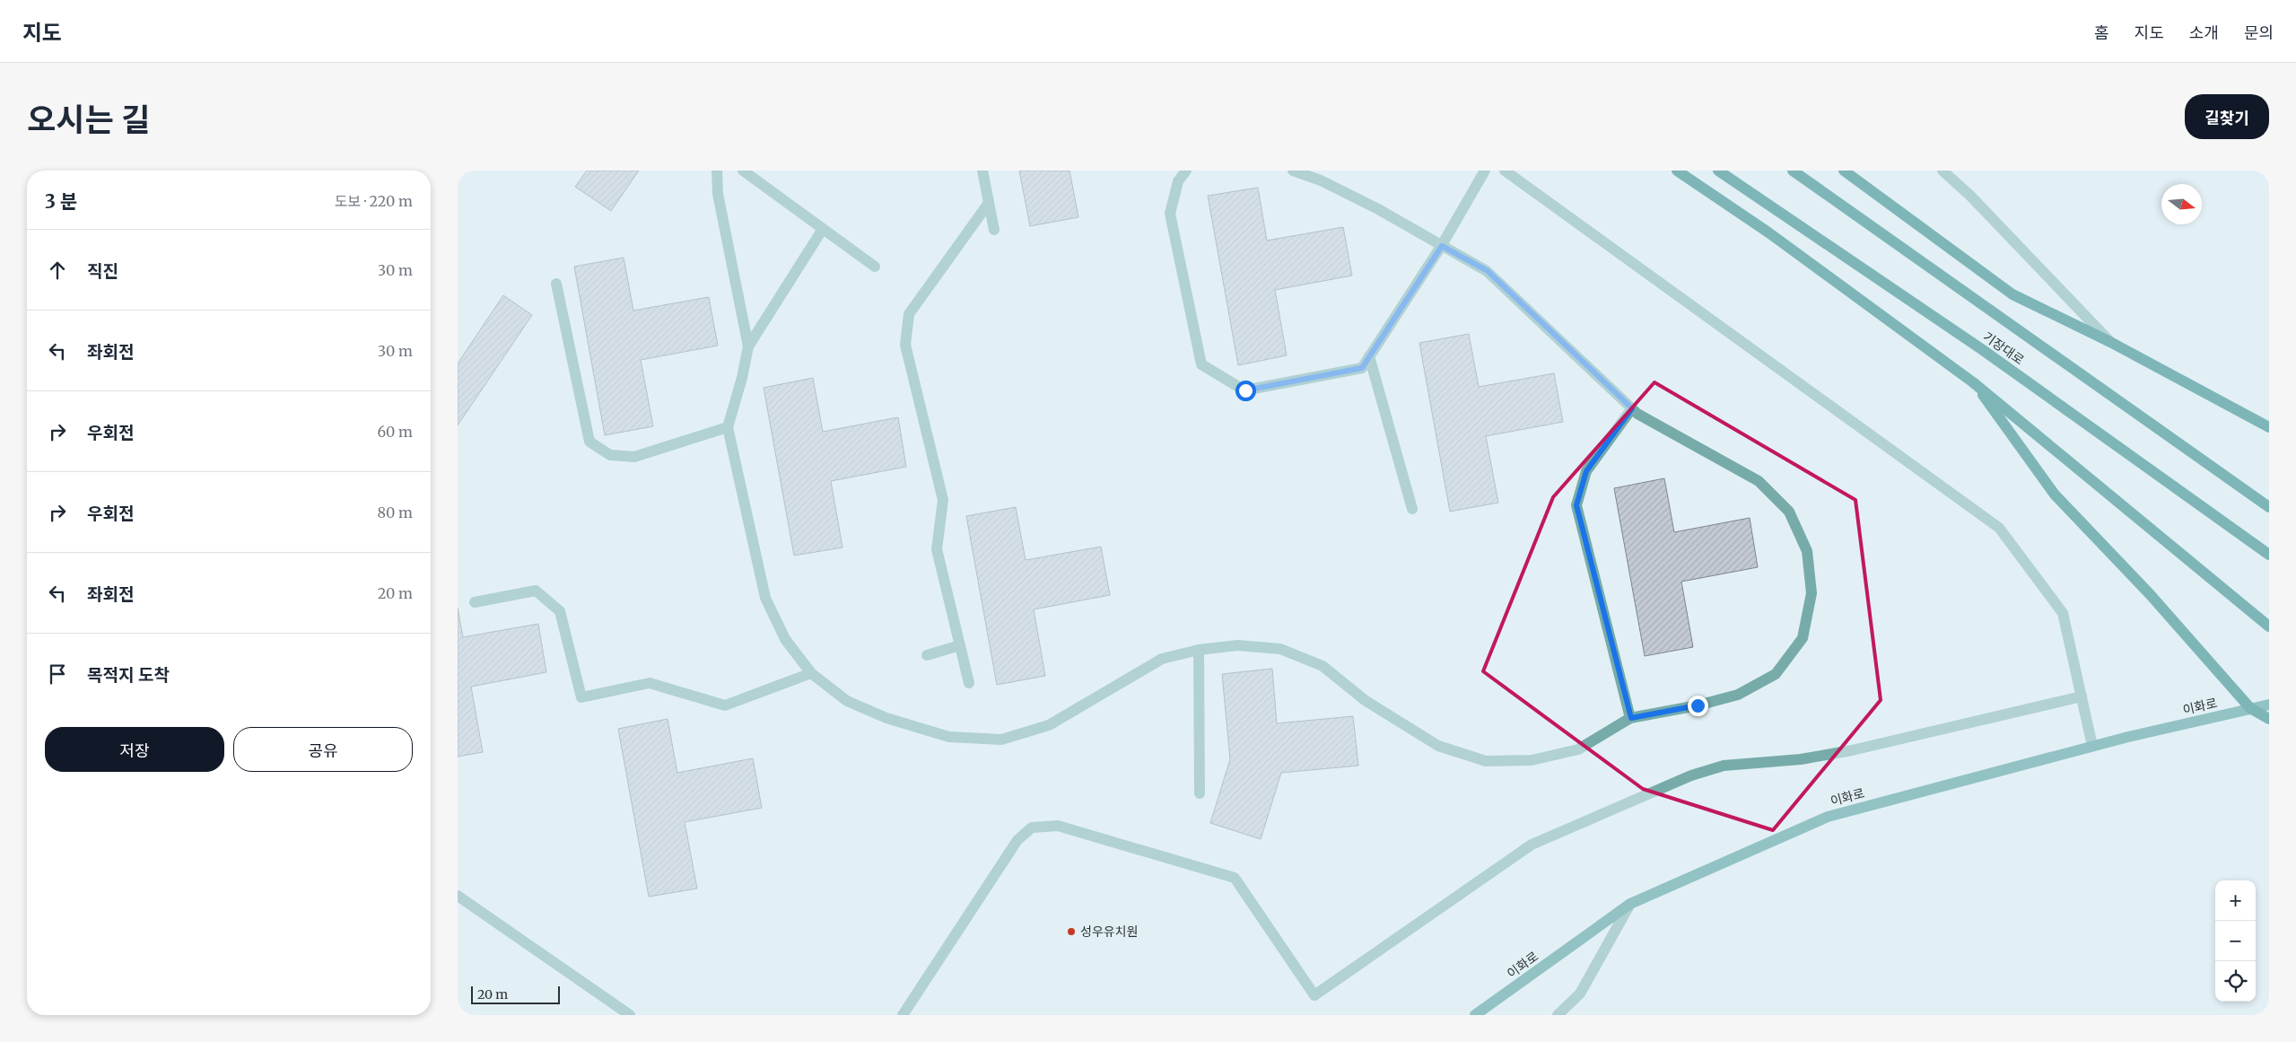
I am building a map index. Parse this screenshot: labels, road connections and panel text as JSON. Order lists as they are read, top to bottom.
{
  "streets": {
    "main road": ["기장대로", "이화로"]
  },
  "places": ["성우유치원"],
  "scale_bar": "20 m",
  "north": "right",
  "page": {
    "header": "지도",
    "nav": [
      "홈",
      "지도",
      "소개",
      "문의"
    ],
    "title": "오시는 길",
    "buttons": [
      "길찾기",
      ["저장", "공유"]
    ],
    "heading": ["3 분", "도보 · 220 m"],
    "list": [
      ["직진", "30 m"],
      ["좌회전", "30 m"],
      ["우회전", "60 m"],
      ["우회전", "80 m"],
      ["좌회전", "20 m"],
      "목적지 도착"
    ],
    "map_buttons": ["+", "−"],
    "scale": "20 m"
  }
}
